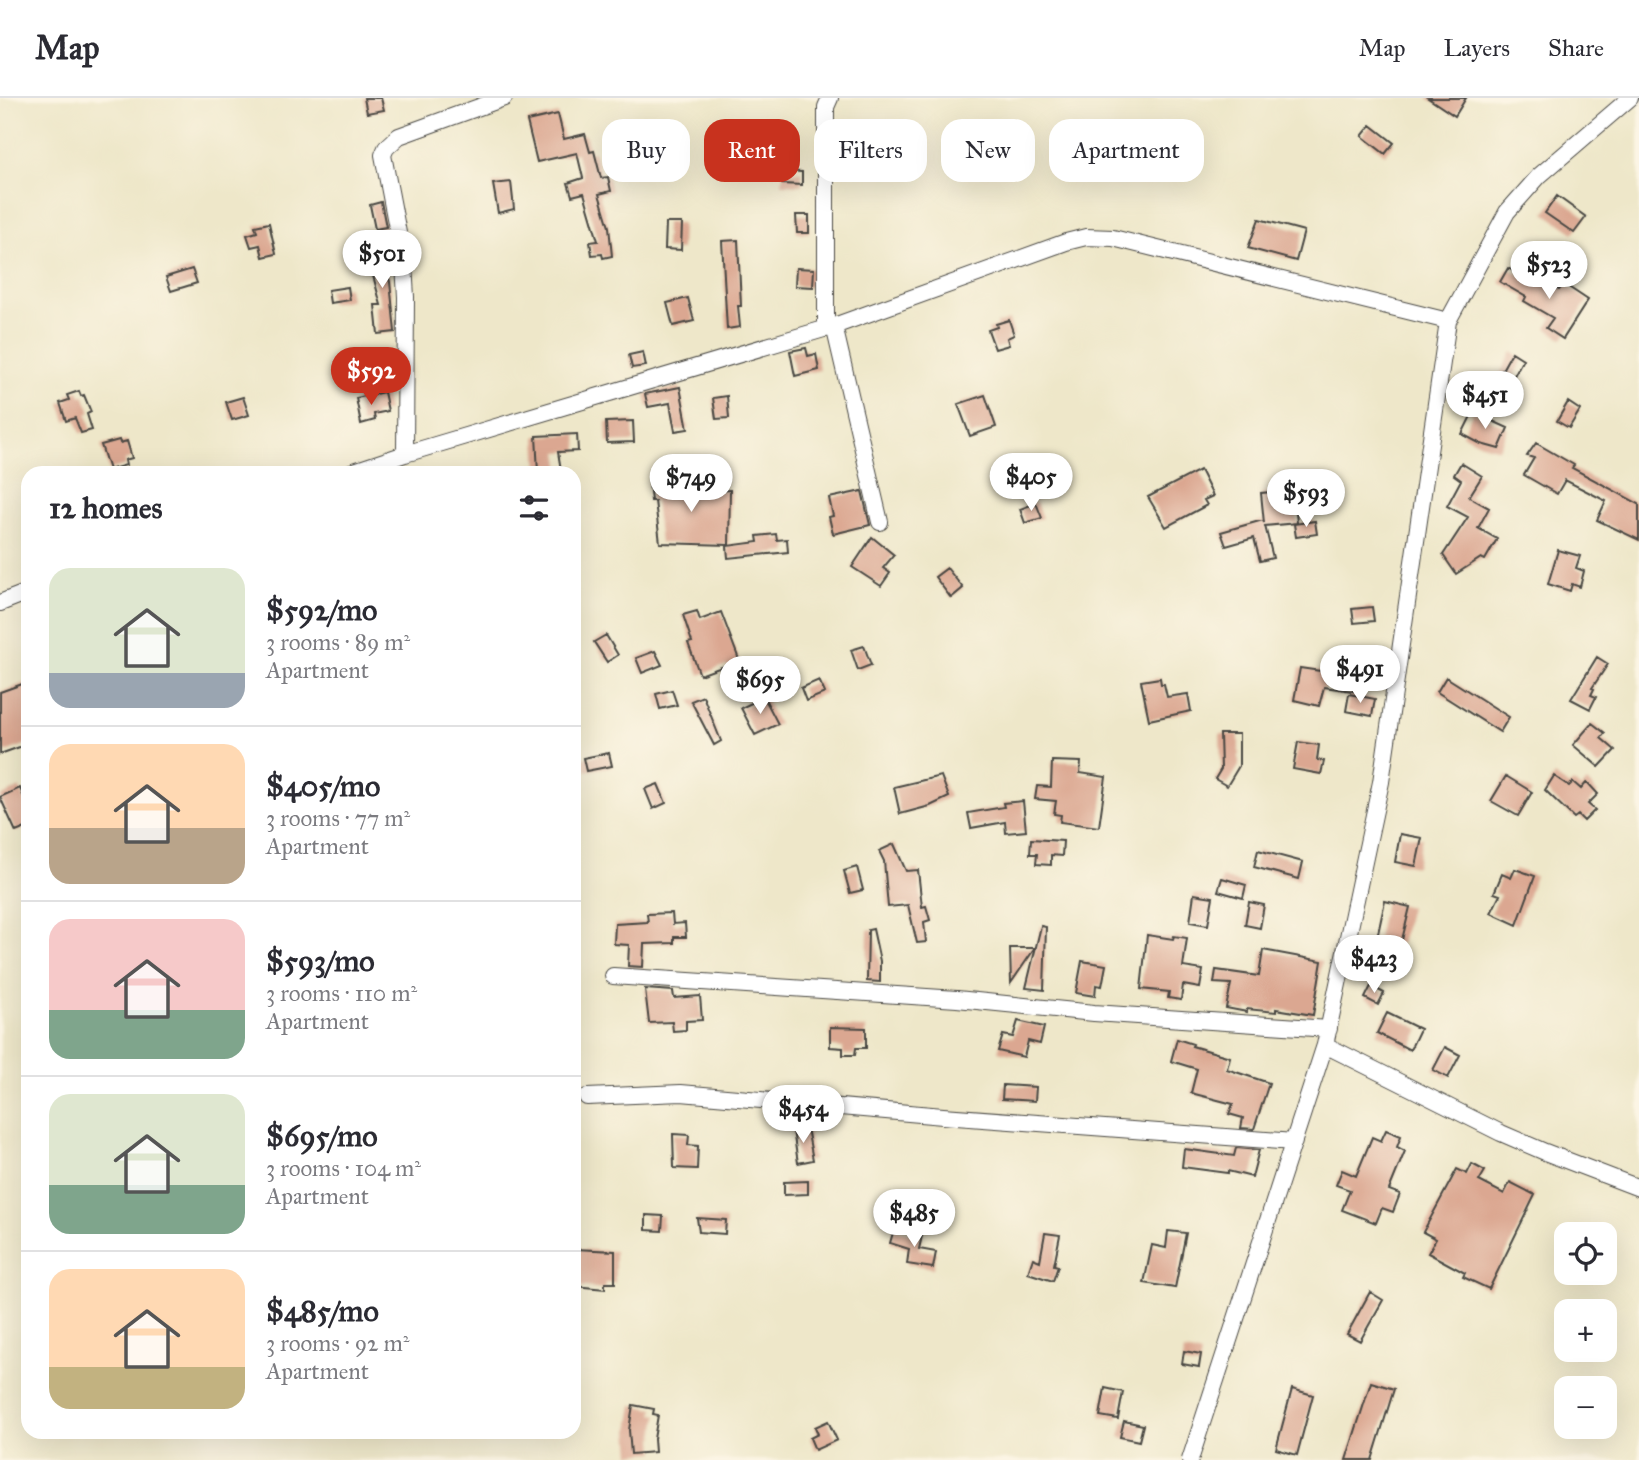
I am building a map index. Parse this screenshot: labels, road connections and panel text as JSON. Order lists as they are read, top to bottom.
{
  "page": {
    "header": "Map",
    "nav": ["Map", "Layers", "Share"],
    "chip": [
      "Buy",
      "Rent",
      "Filters",
      "New",
      "Apartment"
    ],
    "price": [
      "$501",
      "$523",
      "$592",
      "$451",
      "$405",
      "$749",
      "$593",
      "$491",
      "$695",
      "$423",
      "$454",
      "$485"
    ],
    "heading": "12 homes",
    "list": [
      {
        "name": "$592/mo",
        "note": "3 rooms · 89 m² · Apartment"
      },
      {
        "name": "$405/mo",
        "note": "3 rooms · 77 m² · Apartment"
      },
      {
        "name": "$593/mo",
        "note": "3 rooms · 110 m² · Apartment"
      },
      {
        "name": "$695/mo",
        "note": "3 rooms · 104 m² · Apartment"
      },
      {
        "name": "$485/mo",
        "note": "3 rooms · 92 m² · Apartment"
      }
    ],
    "map_buttons": ["+", "−"]
  }
}
